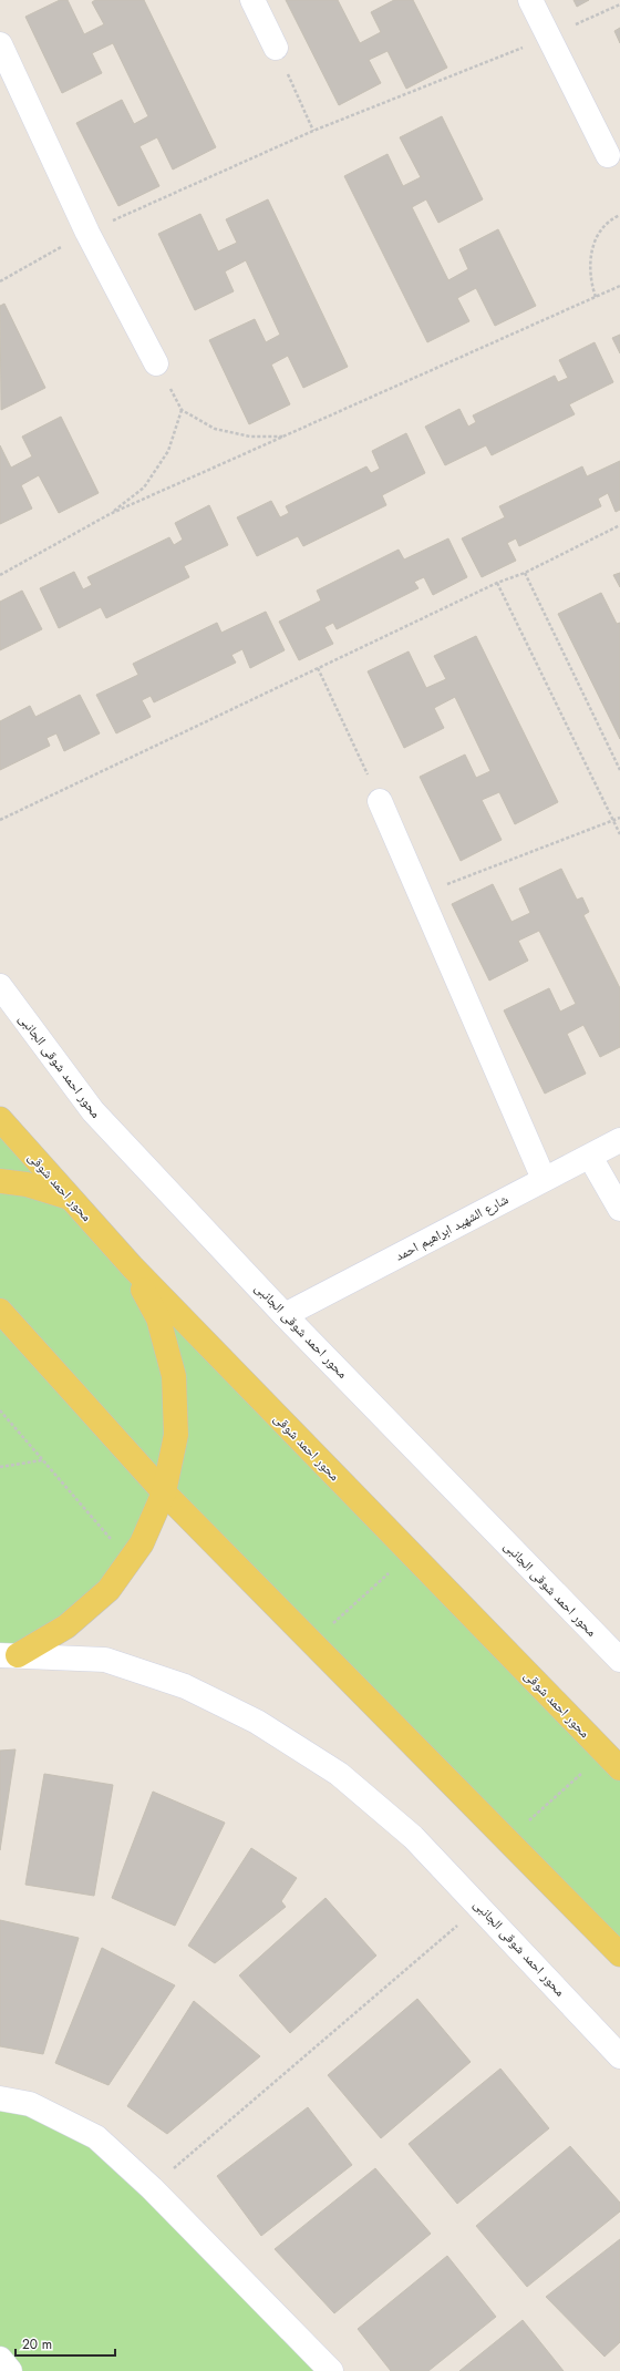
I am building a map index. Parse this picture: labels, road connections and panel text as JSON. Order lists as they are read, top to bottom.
{
  "streets": {
    "main road": ["محور احمد شوقى"],
    "street": ["محور احمد شوقى الجانبى", "شارع الشهيد ابراهيم احمد"]
  },
  "crossings": [
    ["محور احمد شوقى الجانبى", "شارع الشهيد ابراهيم احمد"]
  ],
  "scale_bar": "20 m"
}
